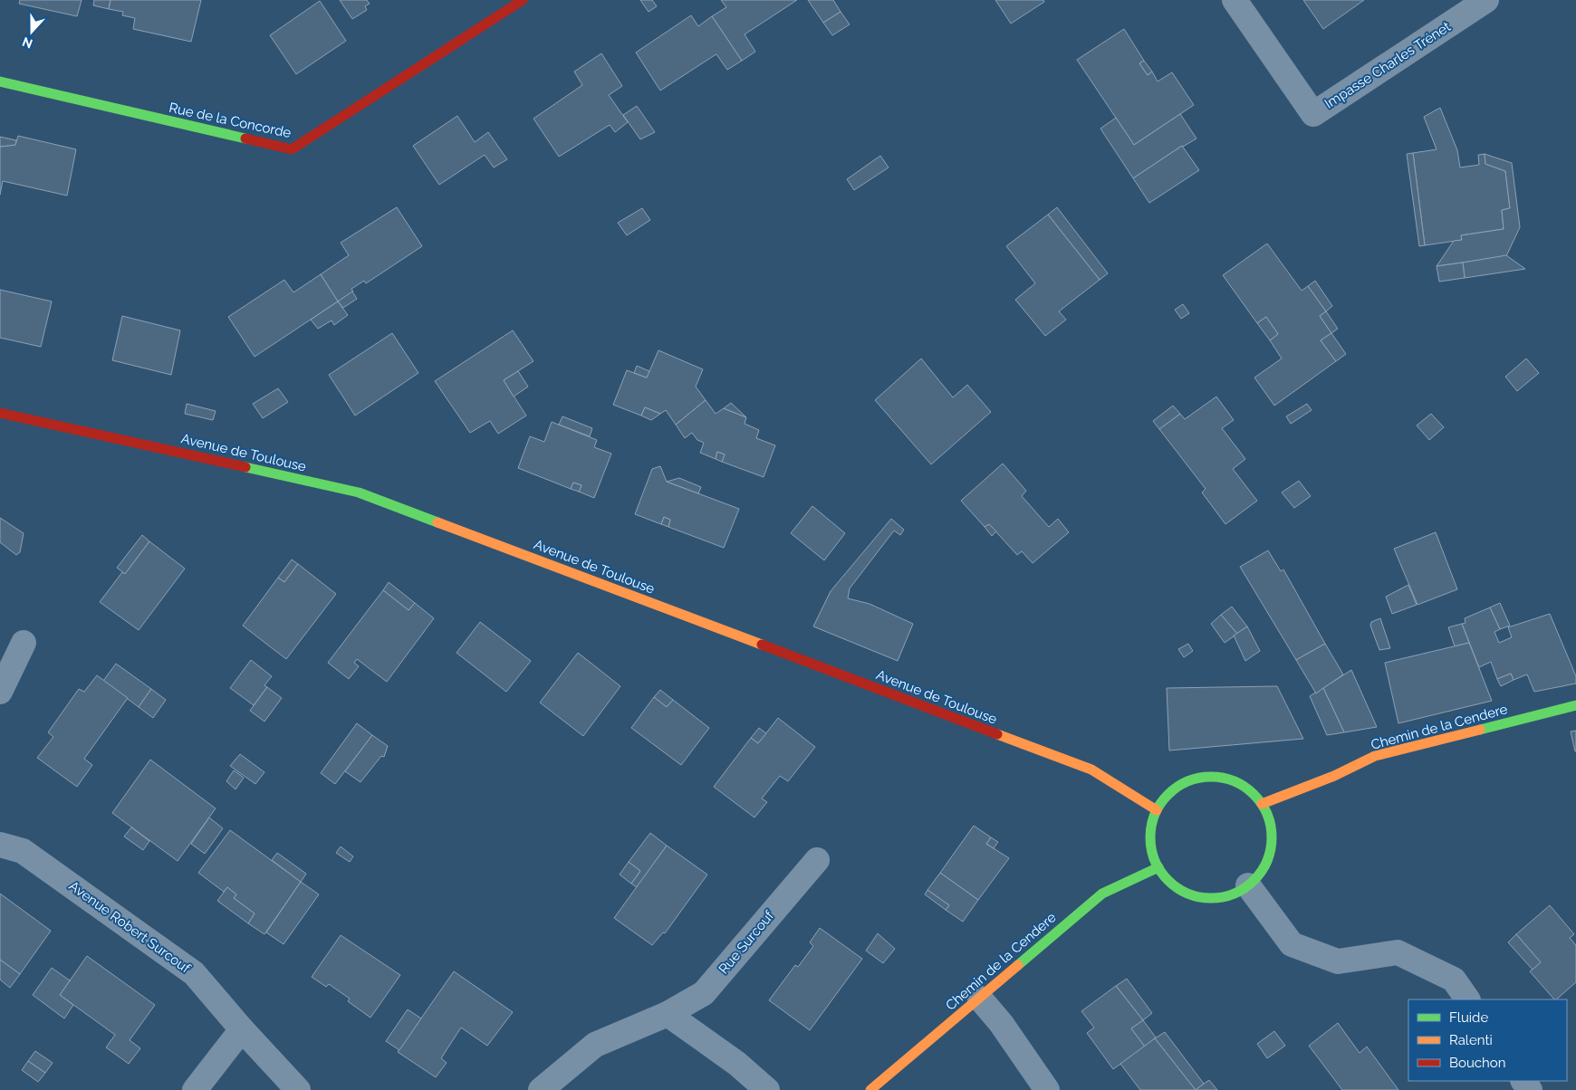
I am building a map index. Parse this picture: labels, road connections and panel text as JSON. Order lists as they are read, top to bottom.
{
  "streets": {
    "street": [
      "Impasse Charles Trénet",
      "Rue de la Concorde",
      "Avenue de Toulouse",
      "Chemin de la Cendere",
      "Avenue Robert Surcouf",
      "Rue Surcouf"
    ]
  },
  "crossings": [
    ["Avenue de Toulouse", "Chemin de la Cendere"]
  ],
  "legend": ["Fluide", "Ralenti", "Bouchon"],
  "north": "bottom"
}
